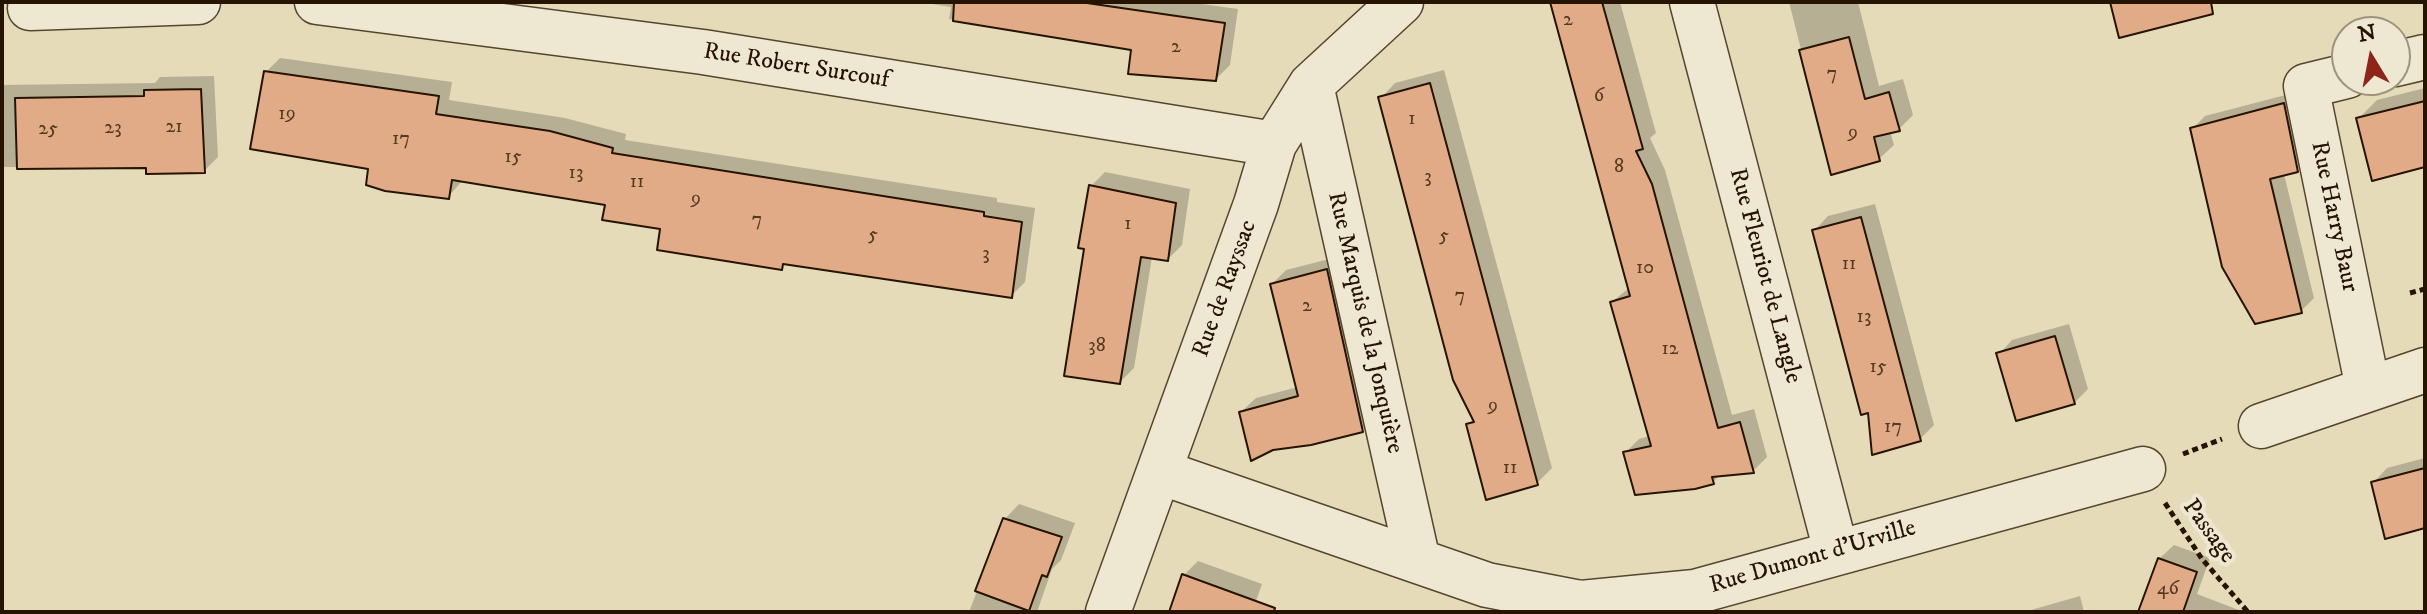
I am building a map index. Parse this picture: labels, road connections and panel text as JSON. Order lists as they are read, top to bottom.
{
  "streets": {
    "street": [
      "Rue Robert Surcouf",
      "Rue Harry Baur",
      "Rue Fleuriot de Langle",
      "Rue de Rayssac",
      "Rue Marquis de la Jonquière",
      "Rue Dumont d'Urville"
    ],
    "path": ["Passage"]
  },
  "crossings": [
    ["Rue Robert Surcouf", "Rue de Rayssac"],
    ["Rue Fleuriot de Langle", "Rue Dumont d'Urville"],
    ["Rue de Rayssac", "Rue Marquis de la Jonquière"],
    ["Rue de Rayssac", "Rue Dumont d'Urville"],
    ["Rue Marquis de la Jonquière", "Rue Dumont d'Urville"],
    ["Passage", "Rue Dumont d'Urville"]
  ],
  "house_numbers": [
    "2",
    "2",
    "7",
    "6",
    "19",
    "1",
    "21",
    "23",
    "25",
    "9",
    "17",
    "15",
    "8",
    "13",
    "3",
    "11",
    "9",
    "7",
    "1",
    "5",
    "5",
    "3",
    "11",
    "10",
    "7",
    "2",
    "13",
    "38",
    "12",
    "15",
    "9",
    "17",
    "11",
    "46"
  ],
  "north": "top"
}
